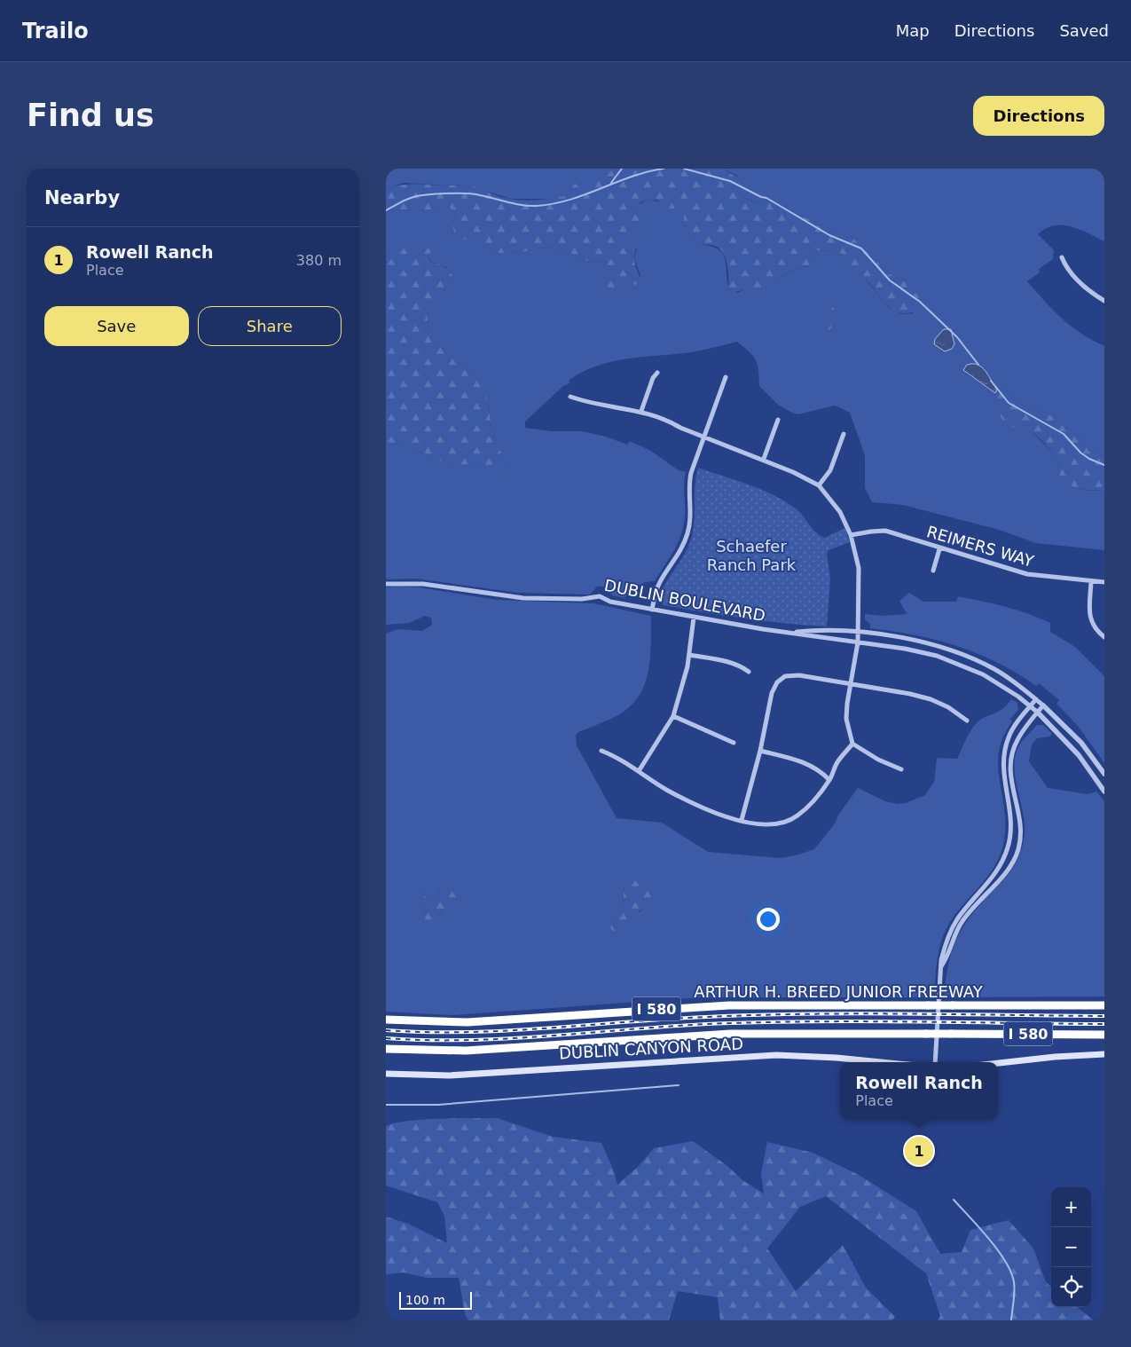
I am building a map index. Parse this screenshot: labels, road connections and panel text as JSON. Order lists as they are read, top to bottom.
{
  "streets": {
    "highway": ["ARTHUR H. BREED JUNIOR FREEWAY", "I 580"],
    "main road": ["DUBLIN CANYON ROAD"],
    "street": ["REIMERS WAY", "DUBLIN BOULEVARD"]
  },
  "parks": ["Schaefer Ranch Park"],
  "scale_bar": "100 m",
  "page": {
    "header": "Trailo",
    "nav": ["Map", "Directions", "Saved"],
    "buttons": [
      "Directions",
      ["Save", "Share"]
    ],
    "title": "Find us",
    "heading": "Nearby",
    "list": [
      {
        "mark": "1",
        "name": "Rowell Ranch",
        "note": "Place",
        "value": "380 m"
      }
    ],
    "popup": ["Rowell Ranch", "Place"],
    "pins": "1",
    "map_buttons": ["+", "−"],
    "scale": "100 m"
  }
}
